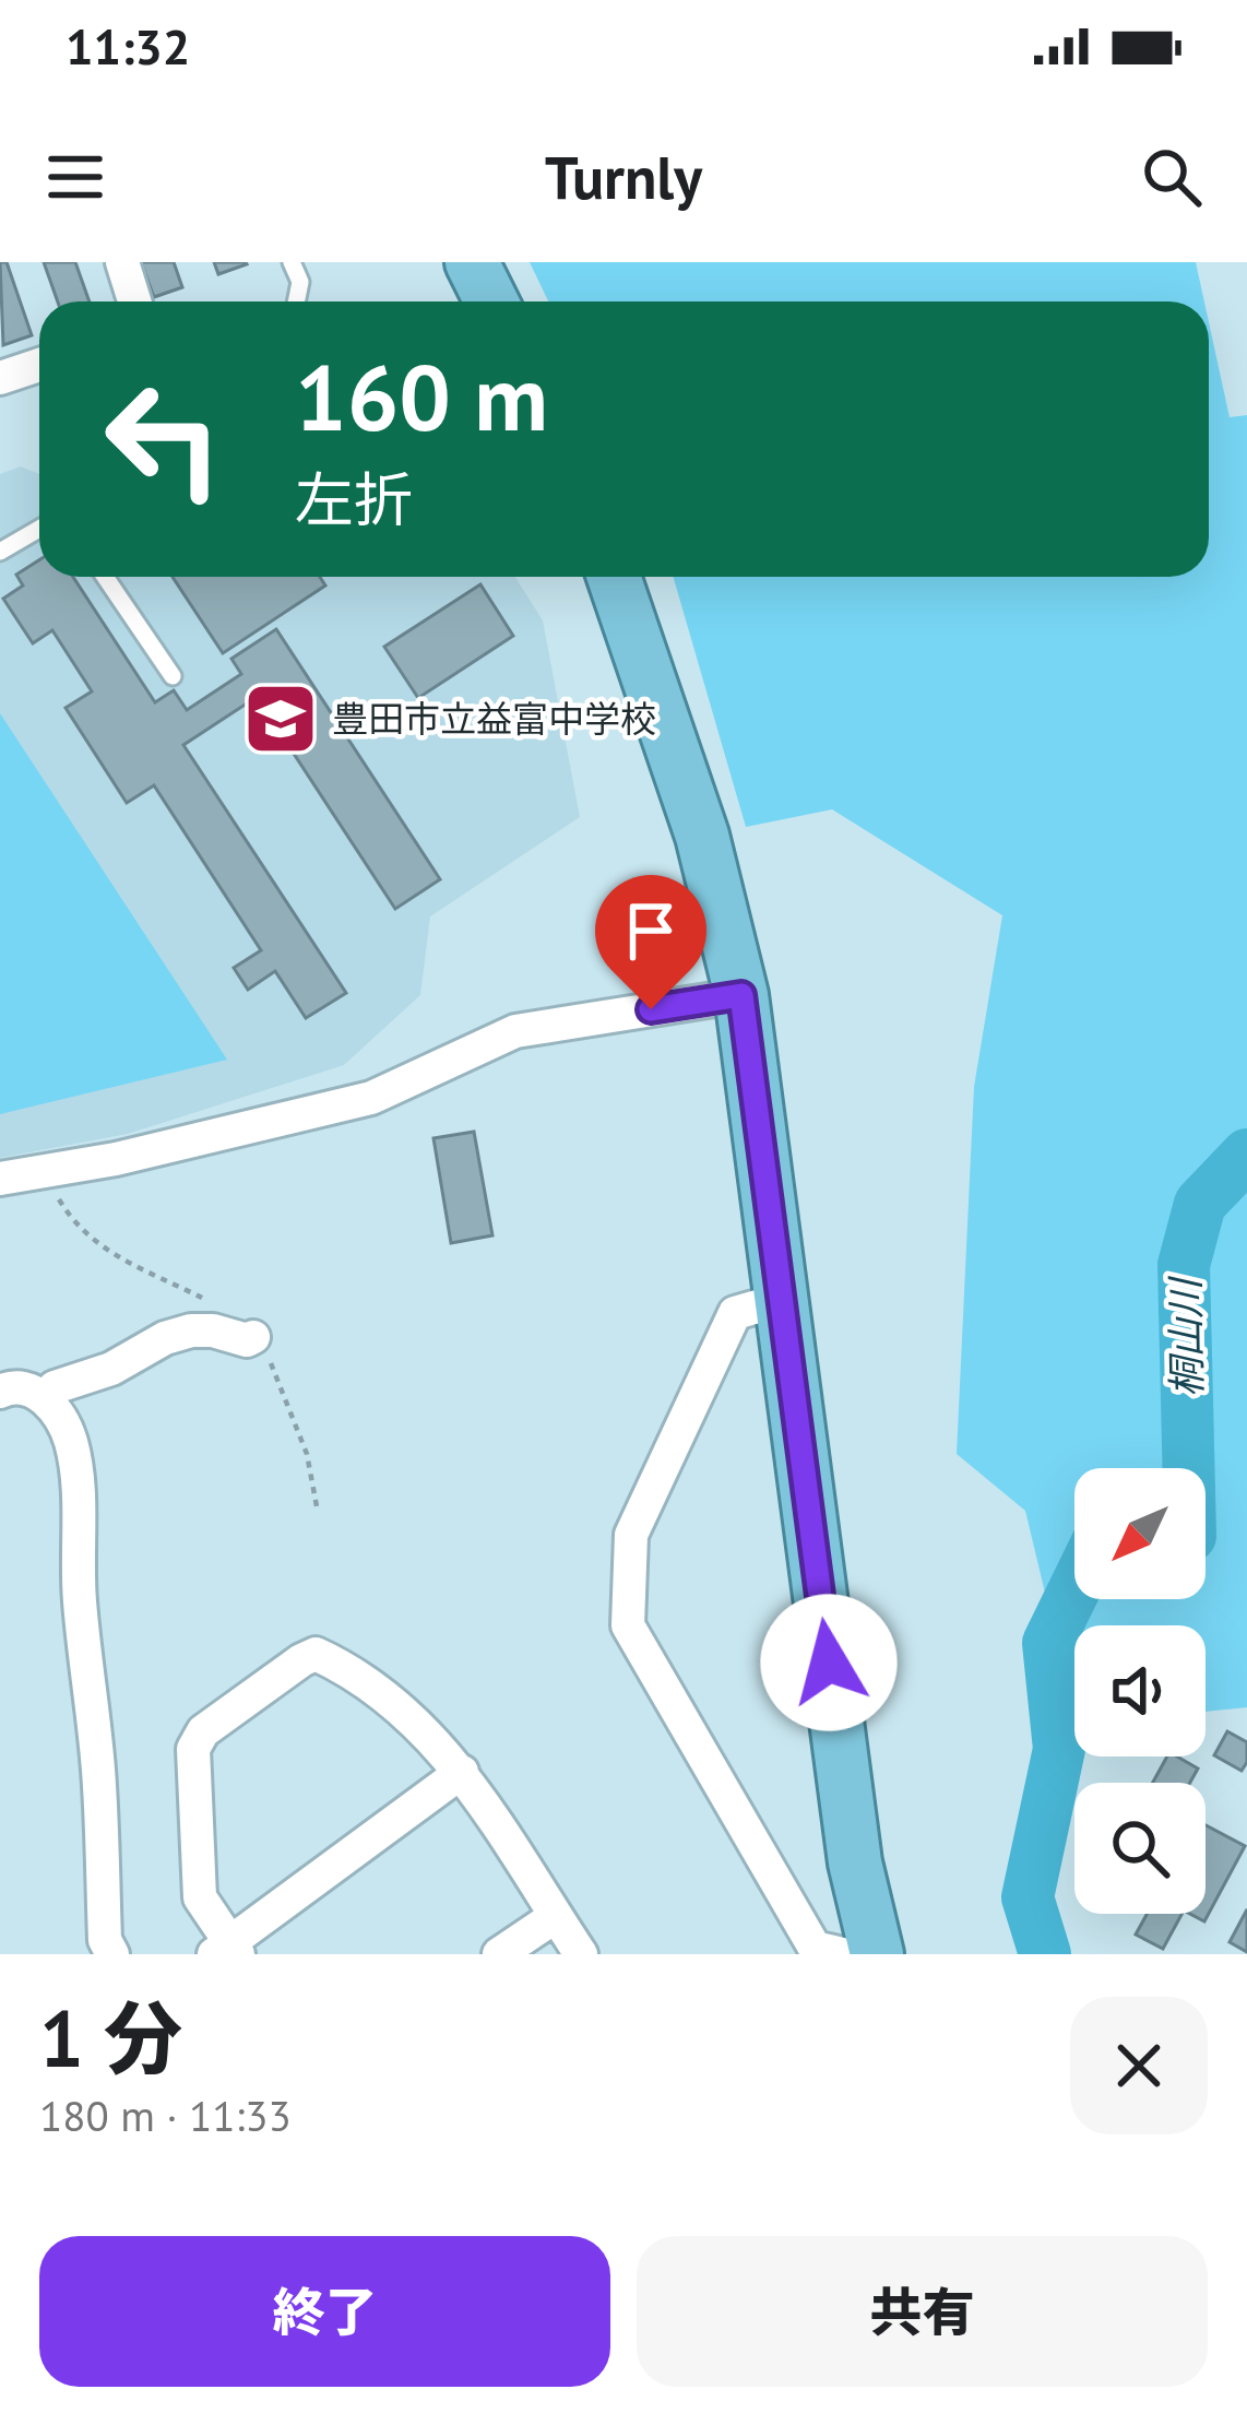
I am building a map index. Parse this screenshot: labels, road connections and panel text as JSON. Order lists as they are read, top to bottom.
{
  "water": ["桐山川"],
  "places": {
    "school or university": ["豊田市立益富中学校"]
  },
  "north": "bottom left",
  "page": {
    "status": "11:32",
    "header": "Turnly",
    "turn": ["160 m", "左折"],
    "heading": ["1 分", "180 m · 11:33"],
    "buttons": ["終了", "共有"]
  }
}
